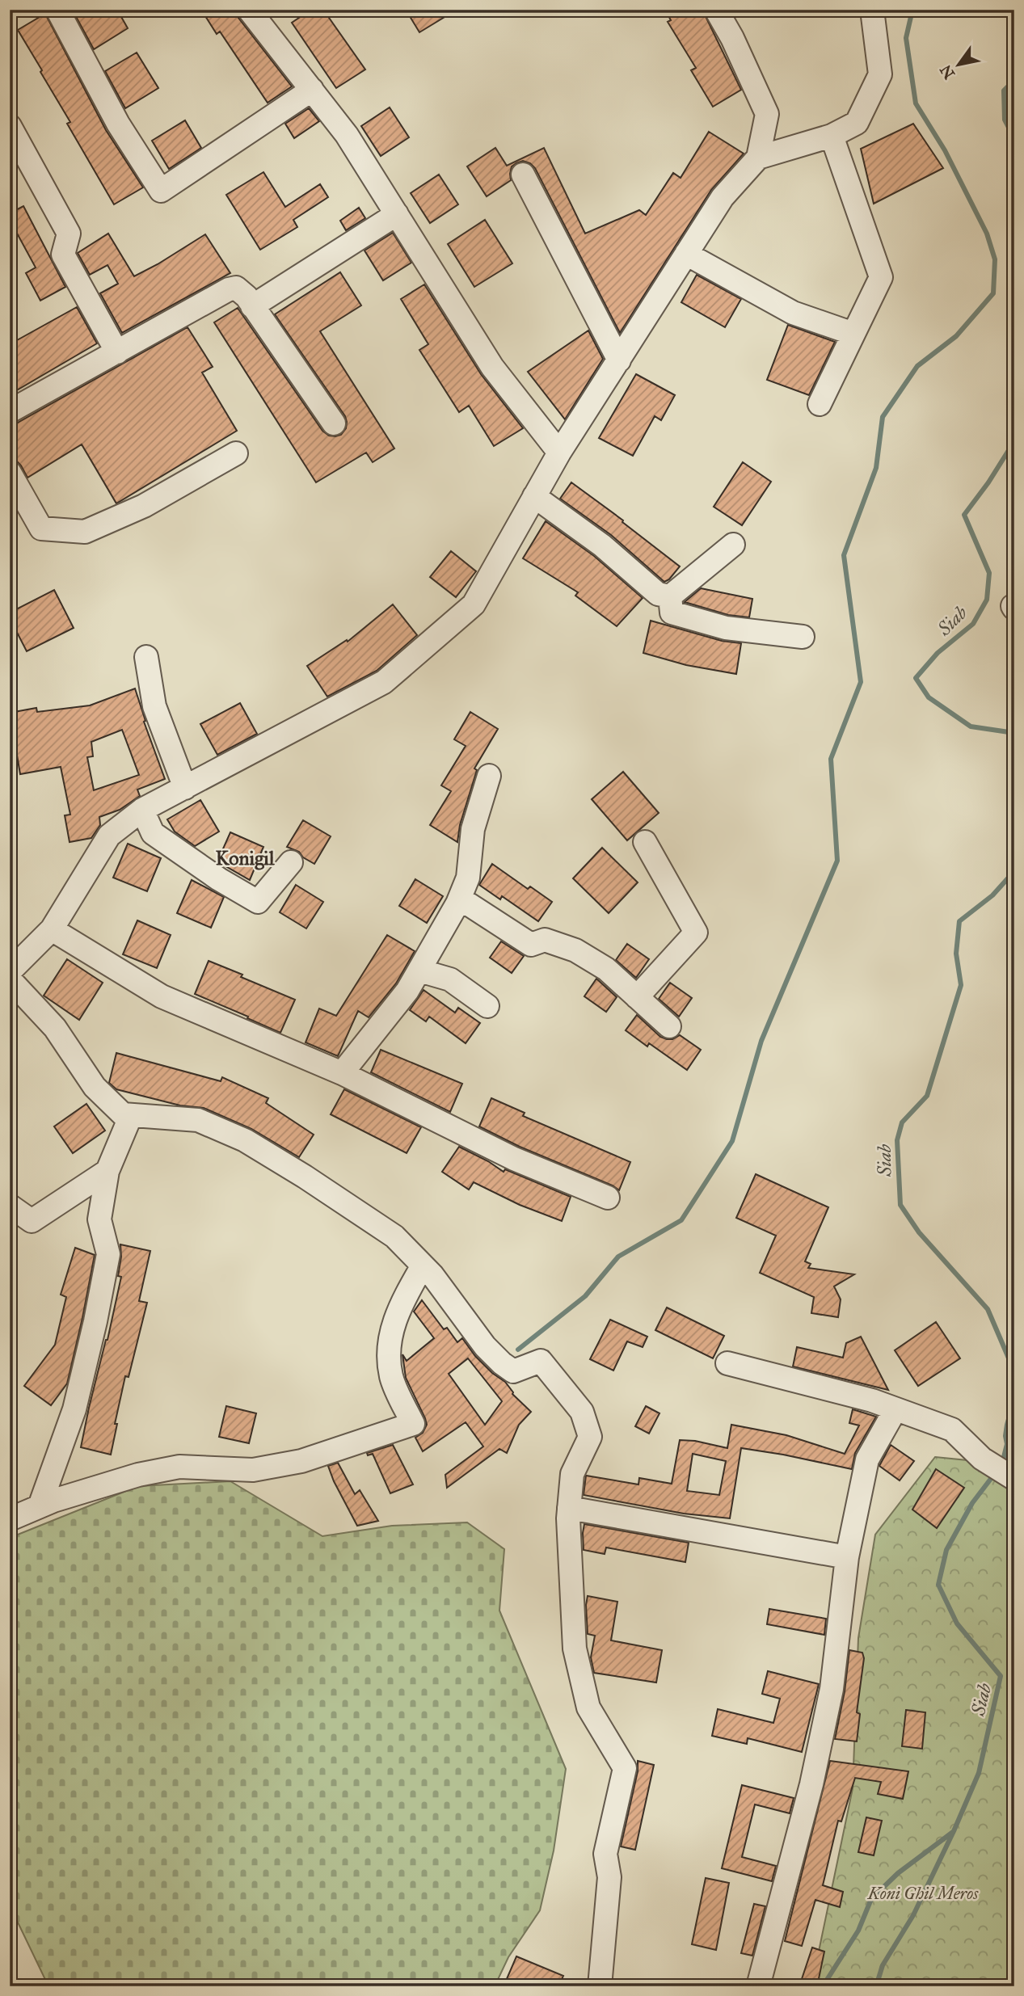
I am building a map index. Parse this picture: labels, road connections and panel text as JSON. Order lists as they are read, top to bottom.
{
  "districts": ["Konigil"],
  "water": ["Siab"],
  "parks": ["Koni Ghil Meros"],
  "north": "bottom left"
}
